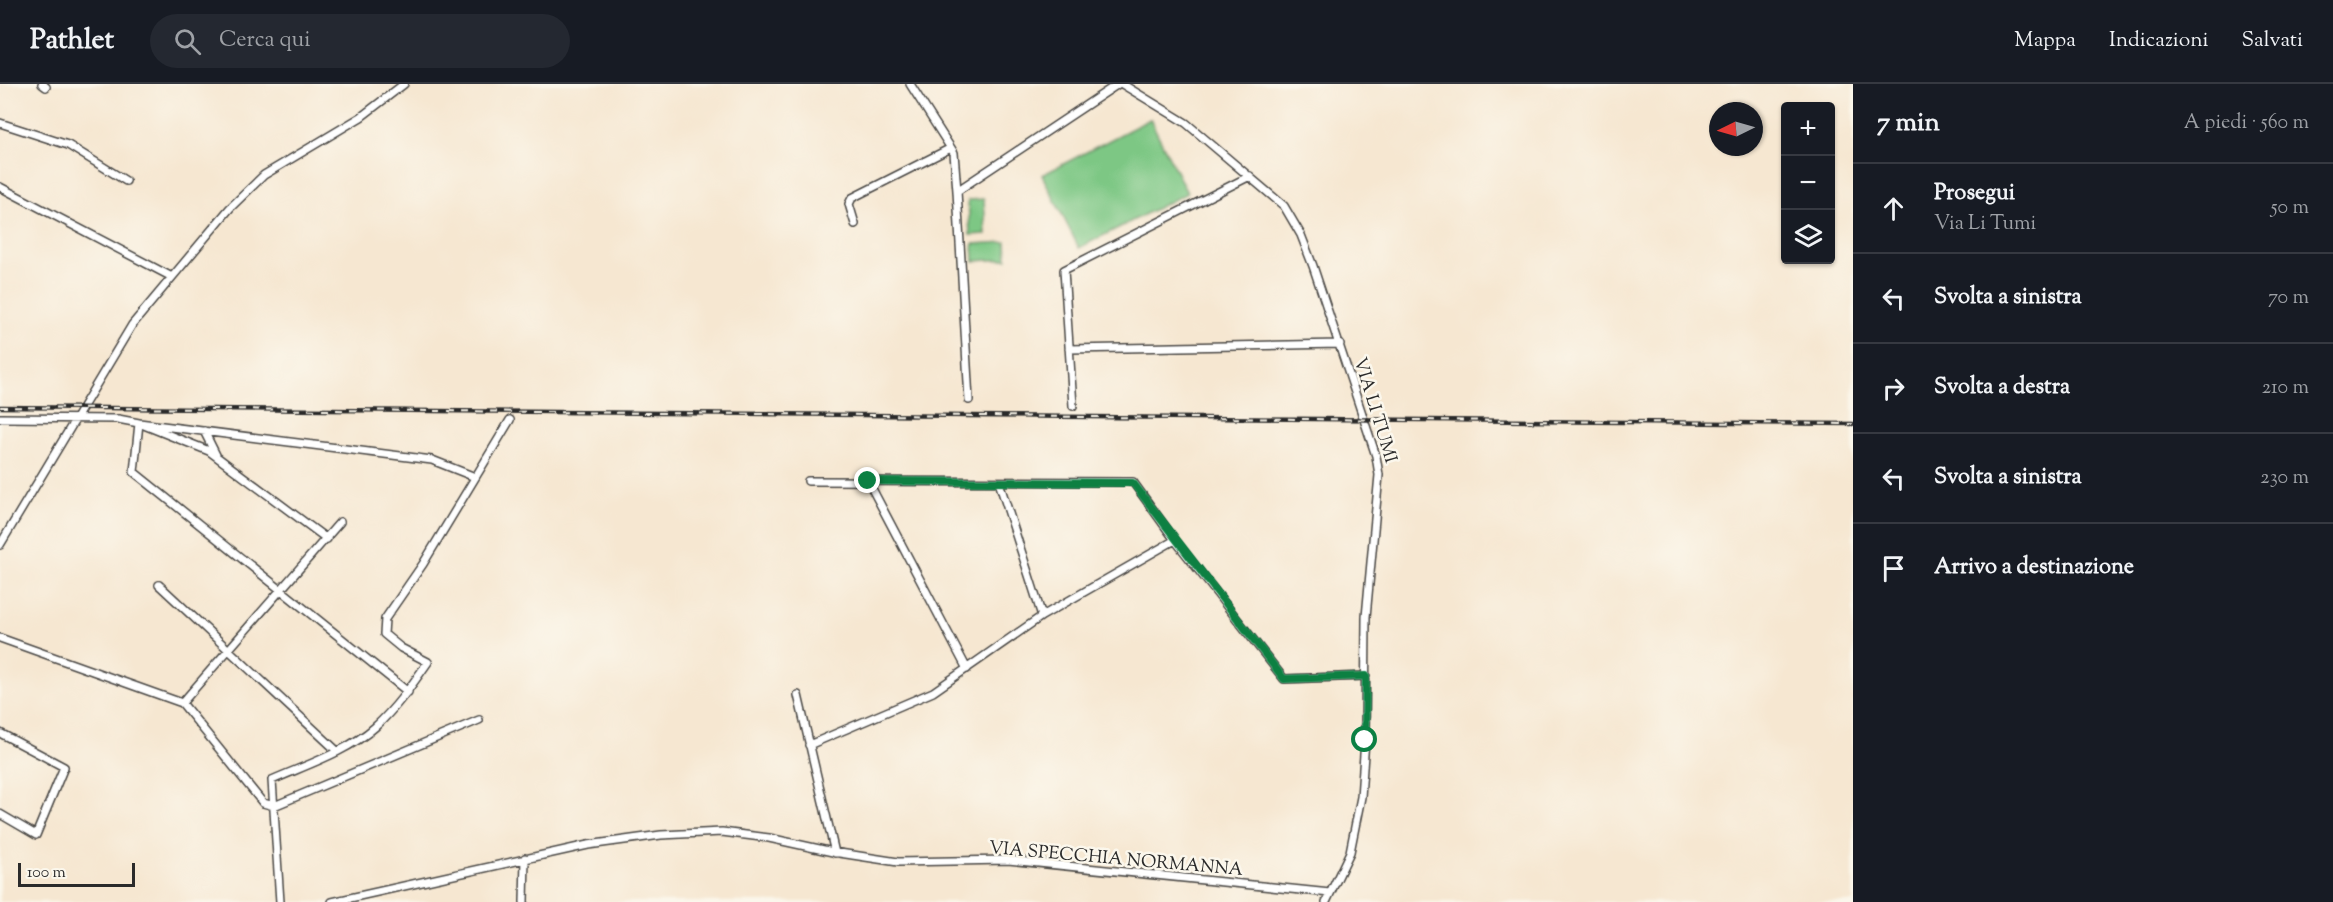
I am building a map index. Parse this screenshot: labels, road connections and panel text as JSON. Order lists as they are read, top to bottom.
{
  "streets": {
    "street": ["VIA LI TUMI", "VIA SPECCHIA NORMANNA"]
  },
  "crossings": [
    ["VIA LI TUMI", "VIA SPECCHIA NORMANNA"]
  ],
  "scale_bar": "100 m",
  "north": "left",
  "page": {
    "header": "Pathlet",
    "search": "Cerca qui",
    "nav": ["Mappa", "Indicazioni", "Salvati"],
    "heading": ["7 min", "A piedi · 560 m"],
    "map_buttons": ["+", "−"],
    "list": [
      ["Prosegui", "Via Li Tumi", "50 m"],
      ["Svolta a sinistra", "70 m"],
      ["Svolta a destra", "210 m"],
      ["Svolta a sinistra", "230 m"],
      "Arrivo a destinazione"
    ],
    "scale": "100 m"
  }
}
